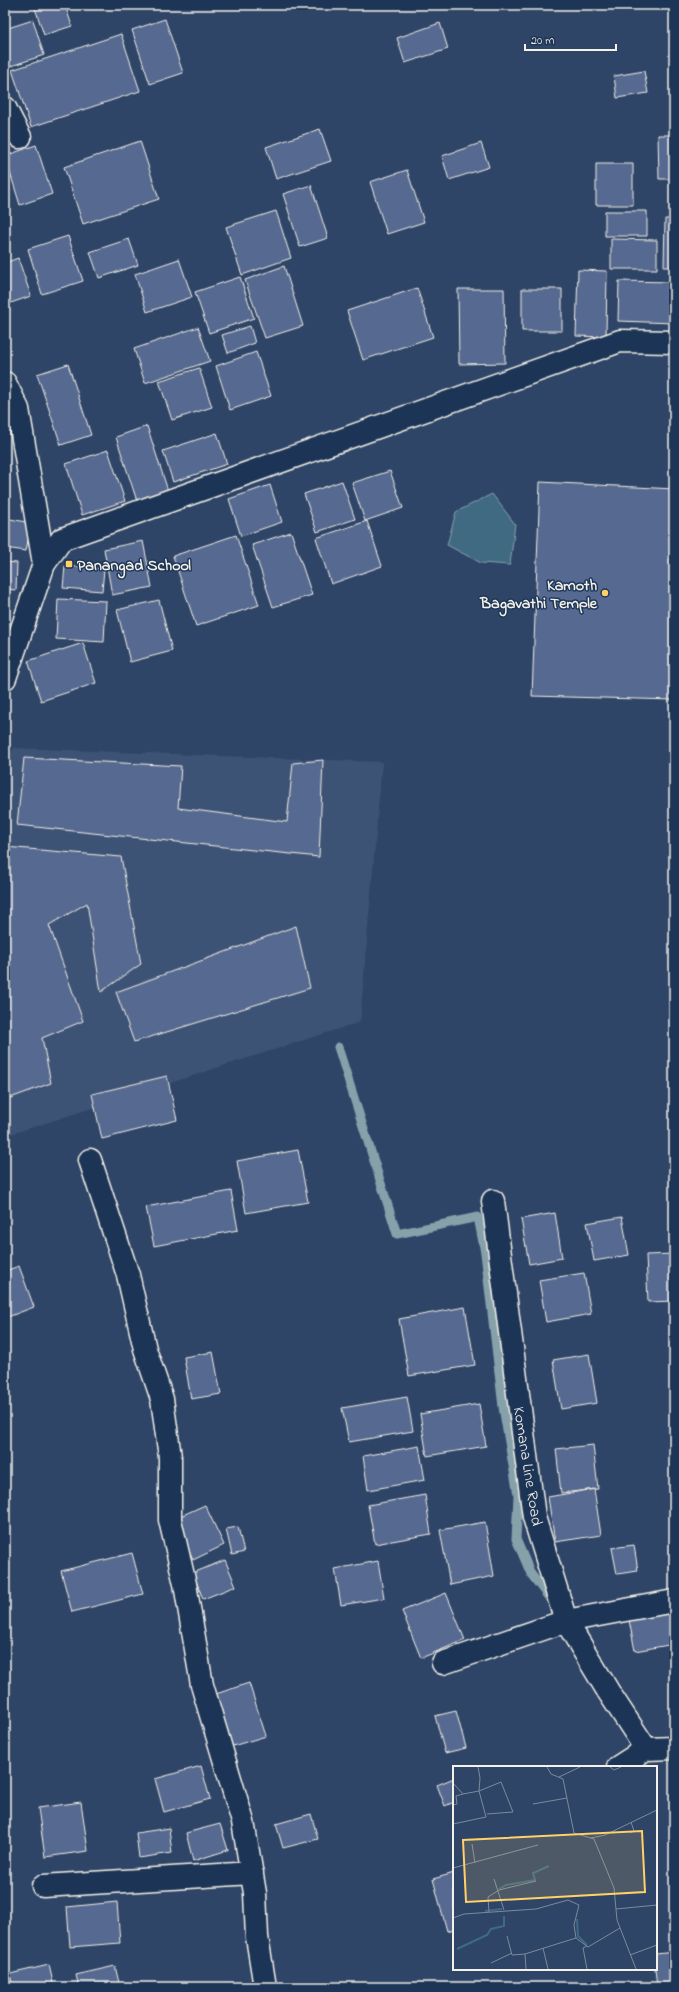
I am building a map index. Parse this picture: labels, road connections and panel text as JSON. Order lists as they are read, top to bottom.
{
  "streets": {
    "street": ["Komana Line Road"]
  },
  "places": {
    "transit": ["Panangad School"],
    "other": ["Kamoth Bagavathi Temple"]
  },
  "scale_bar": "20 m"
}
